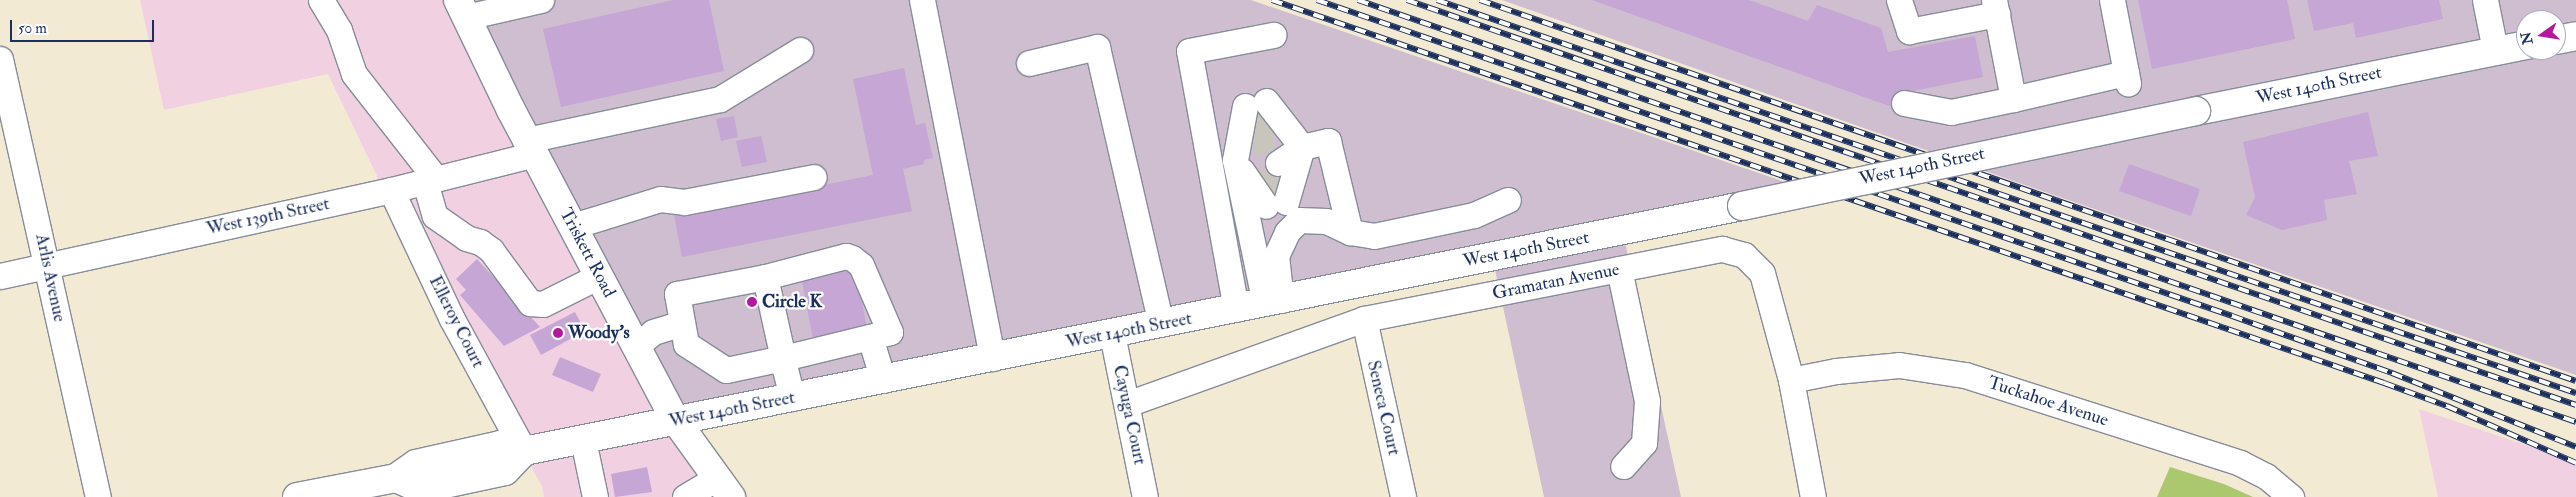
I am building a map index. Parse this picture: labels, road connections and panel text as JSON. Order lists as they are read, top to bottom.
{
  "streets": {
    "main road": ["West 140th Street", "Triskett Road"],
    "street": [
      "West 139th Street",
      "Arlis Avenue",
      "Gramatan Avenue",
      "Elleroy Court",
      "Tuckahoe Avenue",
      "Seneca Court",
      "Cayuga Court"
    ]
  },
  "crossings": [
    ["West 140th Street", "Triskett Road"],
    ["West 140th Street", "Elleroy Court"],
    ["West 140th Street", "Cayuga Court"],
    ["West 139th Street", "Triskett Road"],
    ["West 139th Street", "Arlis Avenue"],
    ["West 139th Street", "Elleroy Court"],
    ["Gramatan Avenue", "Tuckahoe Avenue"],
    ["Gramatan Avenue", "Seneca Court"],
    ["Gramatan Avenue", "Cayuga Court"]
  ],
  "places": ["Circle K", "Woody's"],
  "scale_bar": "50 m",
  "north": "left"
}
